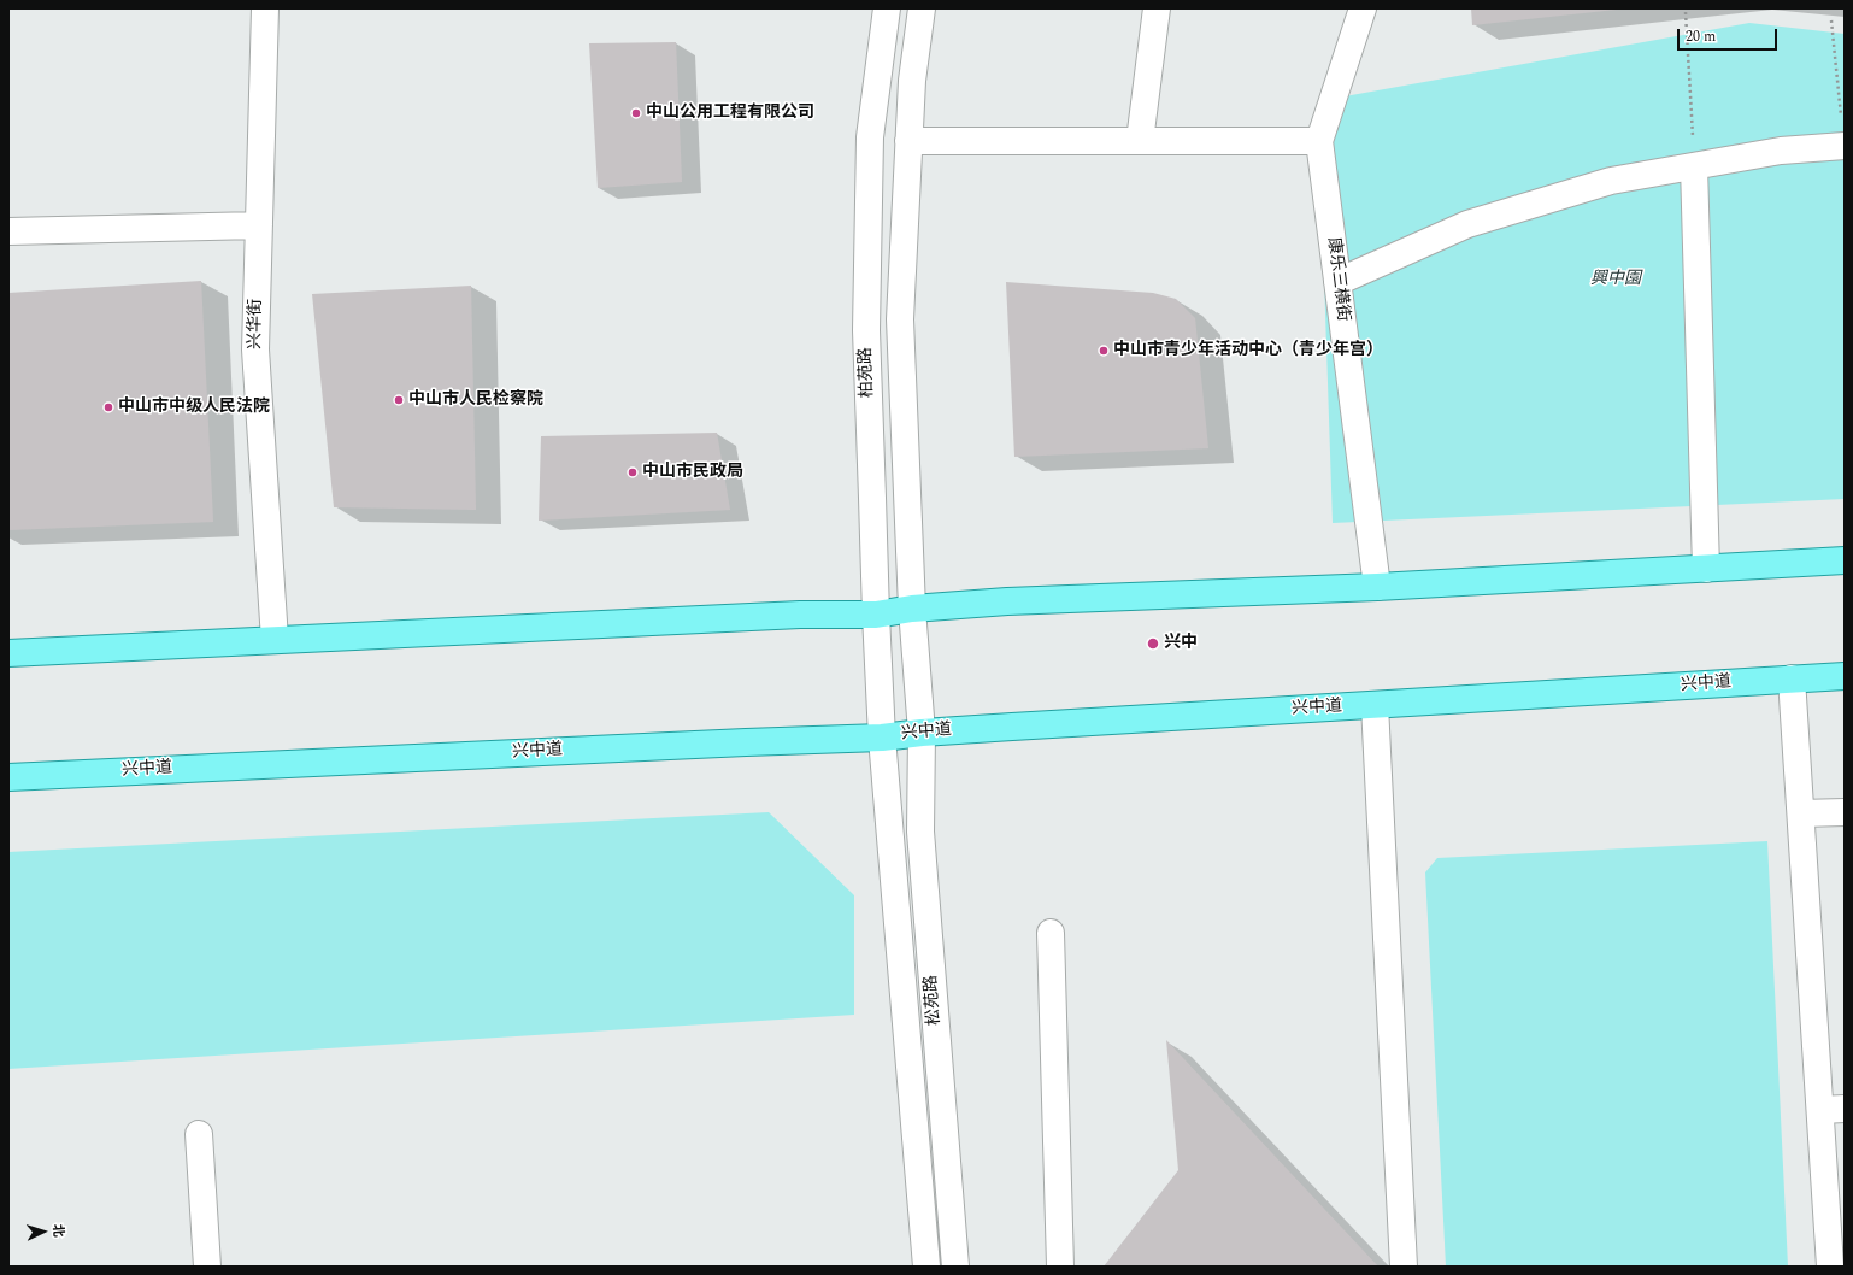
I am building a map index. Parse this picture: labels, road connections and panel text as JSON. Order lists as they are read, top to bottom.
{
  "streets": {
    "main road": ["兴中道"],
    "street": [
      "康乐三横街",
      "兴华街",
      "柏苑路",
      "松苑路"
    ]
  },
  "crossings": [
    ["柏苑路", "兴中道"],
    ["柏苑路", "松苑路"],
    ["兴中道", "松苑路"]
  ],
  "parks": ["興中園"],
  "places": [
    "中山公用工程有限公司",
    "中山市青少年活动中心（青少年宫）",
    "中山市人民检察院",
    "中山市中级人民法院",
    "中山市民政局",
    "兴中"
  ],
  "scale_bar": "20 m",
  "north": "right"
}
